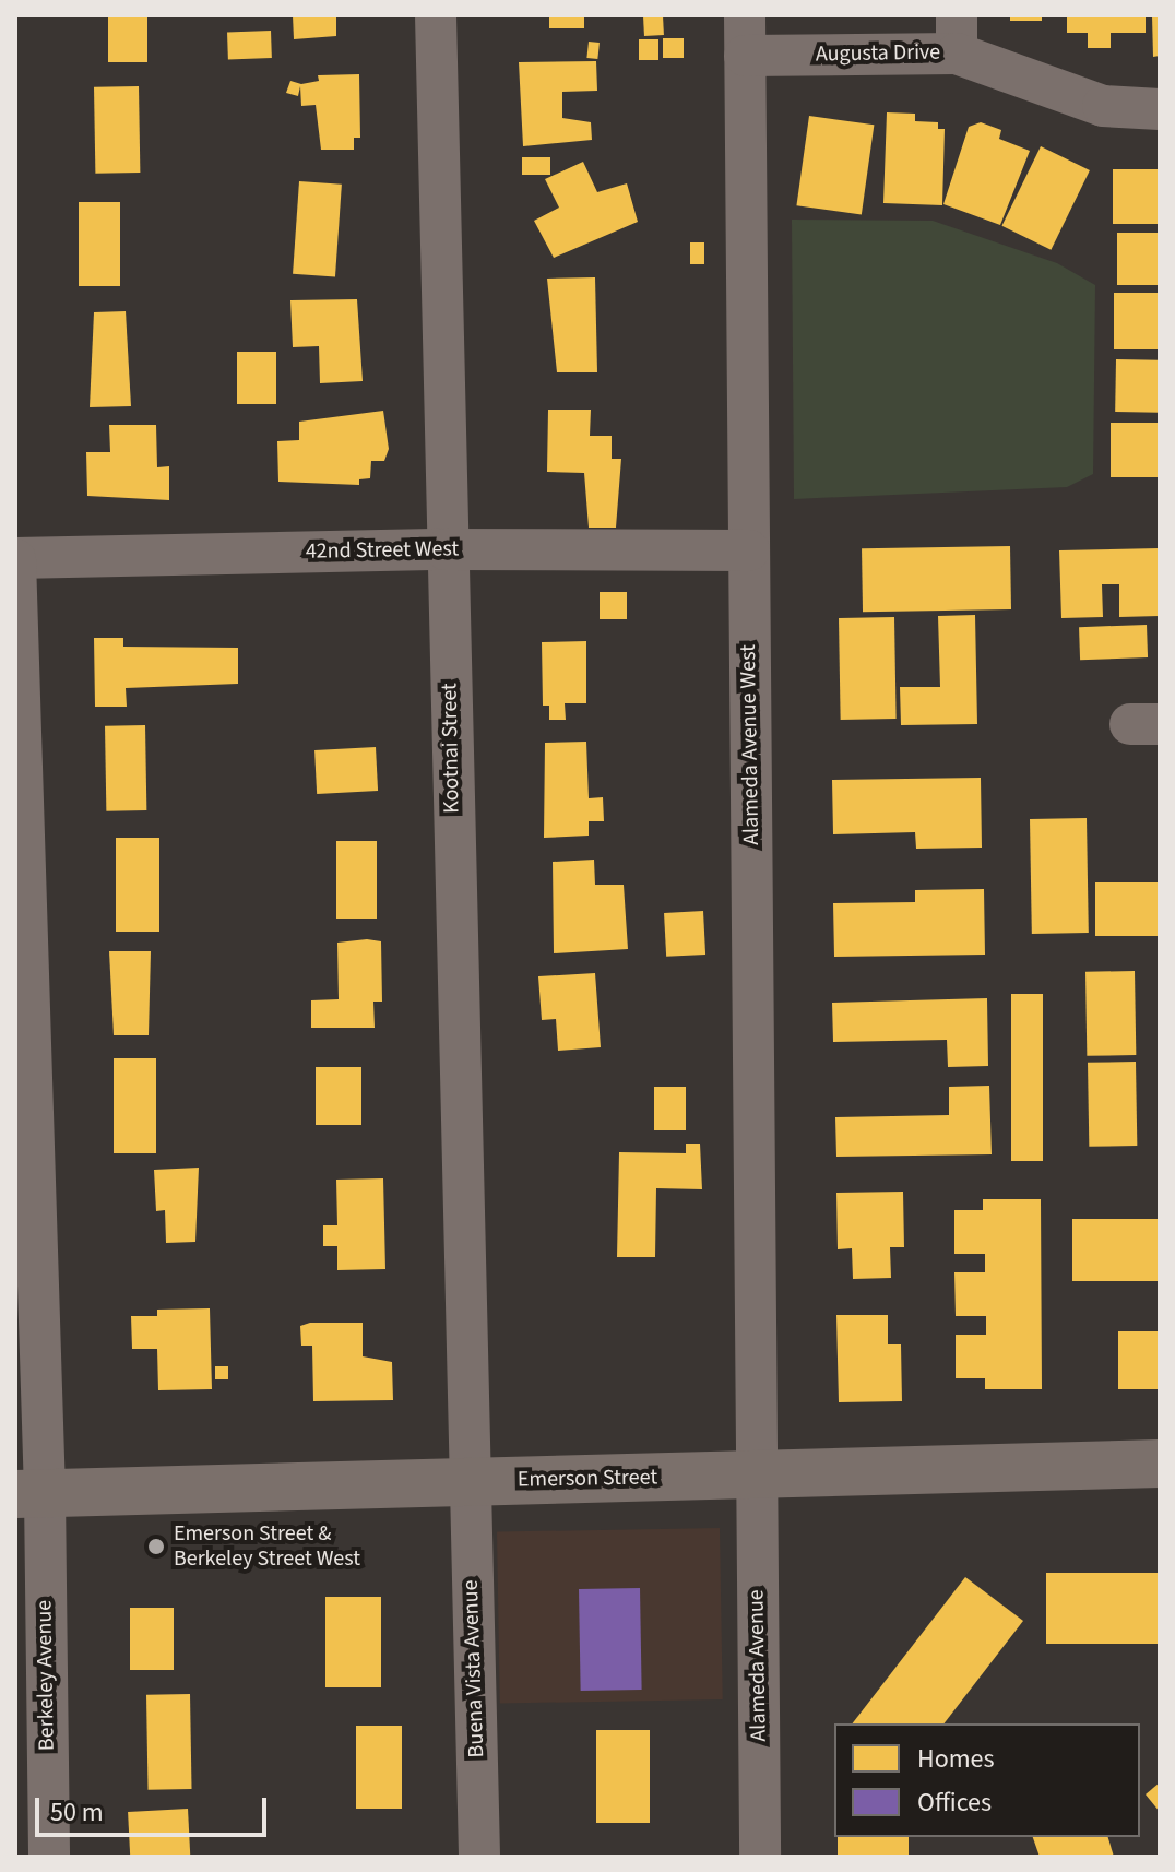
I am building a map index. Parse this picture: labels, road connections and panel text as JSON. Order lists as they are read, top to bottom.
{
  "streets": {
    "main road": ["Emerson Street"],
    "street": [
      "Augusta Drive",
      "42nd Street West",
      "Alameda Avenue West",
      "Kootnai Street",
      "Alameda Avenue",
      "Buena Vista Avenue",
      "Berkeley Avenue"
    ]
  },
  "crossings": [
    ["Augusta Drive", "Alameda Avenue West"],
    ["42nd Street West", "Alameda Avenue West"],
    ["42nd Street West", "Kootnai Street"],
    ["42nd Street West", "Berkeley Avenue"],
    ["Alameda Avenue West", "Emerson Street"],
    ["Alameda Avenue West", "Alameda Avenue"],
    ["Kootnai Street", "Emerson Street"],
    ["Kootnai Street", "Buena Vista Avenue"],
    ["Emerson Street", "Alameda Avenue"],
    ["Emerson Street", "Buena Vista Avenue"],
    ["Emerson Street", "Berkeley Avenue"]
  ],
  "places": ["Emerson Street & Berkeley Street West"],
  "legend": ["Homes", "Offices"],
  "scale_bar": "50 m"
}
